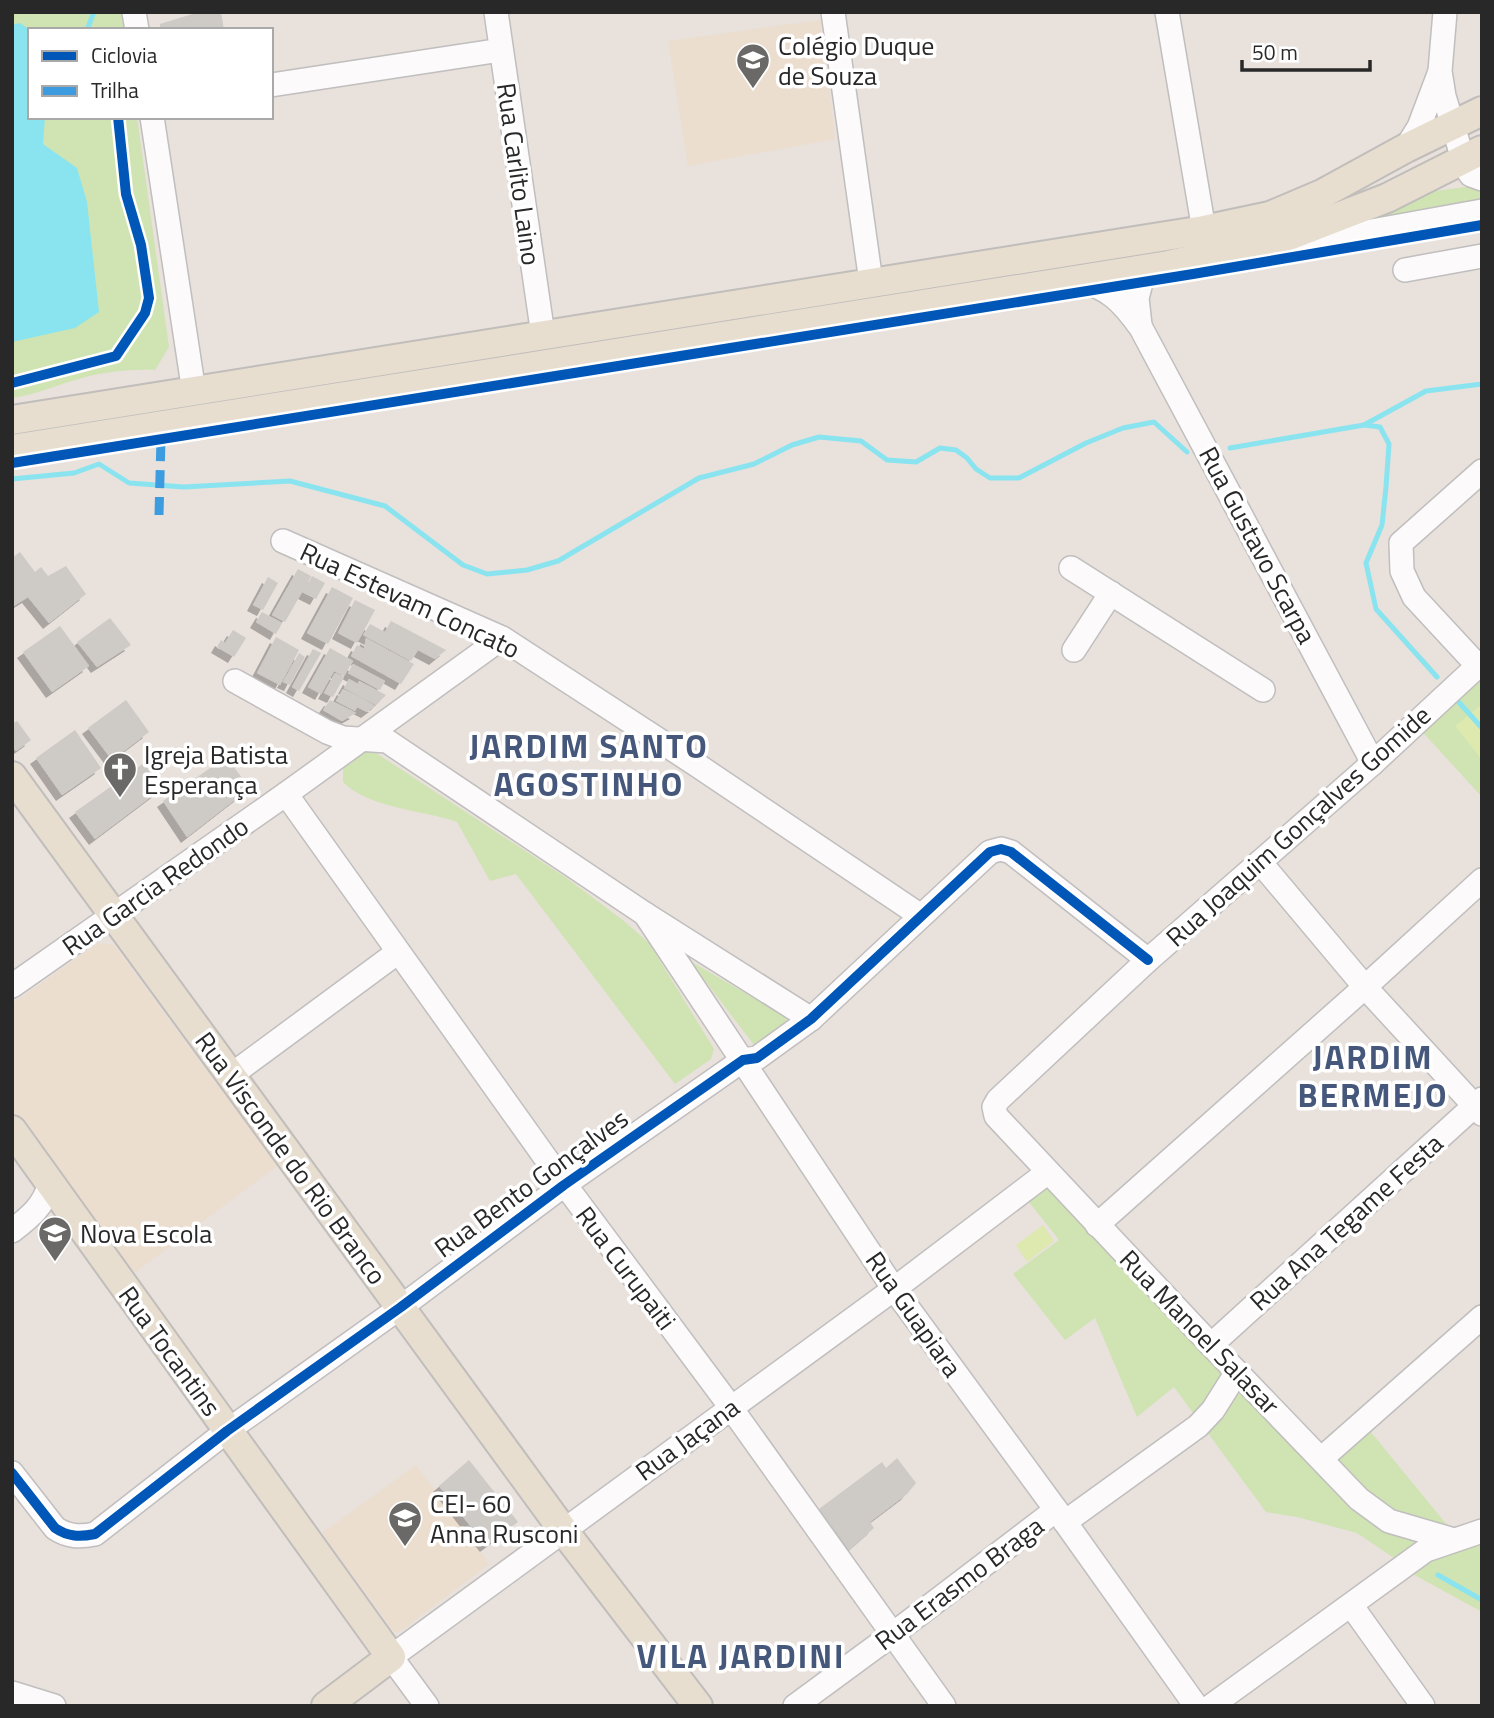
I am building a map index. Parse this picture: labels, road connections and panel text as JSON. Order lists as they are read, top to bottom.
{
  "streets": {
    "main road": ["Rua Visconde do Rio Branco", "Rua Tocantins", "Rua Jaçana"],
    "street": [
      "Rua Carlito Laino",
      "Rua Gustavo Scarpa",
      "Rua Estevam Concato",
      "Rua Joaquim Gonçalves Gomide",
      "Rua Garcia Redondo",
      "Rua Bento Gonçalves",
      "Rua Ana Tegame Festa",
      "Rua Curupaiti",
      "Rua Guapiara",
      "Rua Manoel Salasar",
      "Rua Erasmo Braga"
    ]
  },
  "crossings": [
    ["Rua Gustavo Scarpa", "Rua Joaquim Gonçalves Gomide"],
    ["Rua Estevam Concato", "Rua Garcia Redondo"],
    ["Rua Estevam Concato", "Rua Bento Gonçalves"],
    ["Rua Joaquim Gonçalves Gomide", "Rua Bento Gonçalves"],
    ["Rua Joaquim Gonçalves Gomide", "Rua Manoel Salasar"],
    ["Rua Garcia Redondo", "Rua Visconde do Rio Branco"],
    ["Rua Garcia Redondo", "Rua Curupaiti"],
    ["Rua Visconde do Rio Branco", "Rua Bento Gonçalves"],
    ["Rua Visconde do Rio Branco", "Rua Jaçana"],
    ["Rua Bento Gonçalves", "Rua Curupaiti"],
    ["Rua Bento Gonçalves", "Rua Guapiara"],
    ["Rua Bento Gonçalves", "Rua Tocantins"],
    ["Rua Ana Tegame Festa", "Rua Manoel Salasar"],
    ["Rua Curupaiti", "Rua Jaçana"],
    ["Rua Curupaiti", "Rua Erasmo Braga"],
    ["Rua Guapiara", "Rua Jaçana"],
    ["Rua Guapiara", "Rua Erasmo Braga"],
    ["Rua Manoel Salasar", "Rua Jaçana"],
    ["Rua Manoel Salasar", "Rua Erasmo Braga"],
    ["Rua Tocantins", "Rua Jaçana"]
  ],
  "districts": ["JARDIM SANTO AGOSTINHO", "JARDIM BERMEJO", "VILA JARDINI"],
  "places": {
    "school or university": ["Colégio Duque de Souza", "Nova Escola", "CEI- 60 Anna Rusconi"],
    "church": ["Igreja Batista Esperança"]
  },
  "legend": ["Ciclovia", "Trilha"],
  "scale_bar": "50 m"
}
